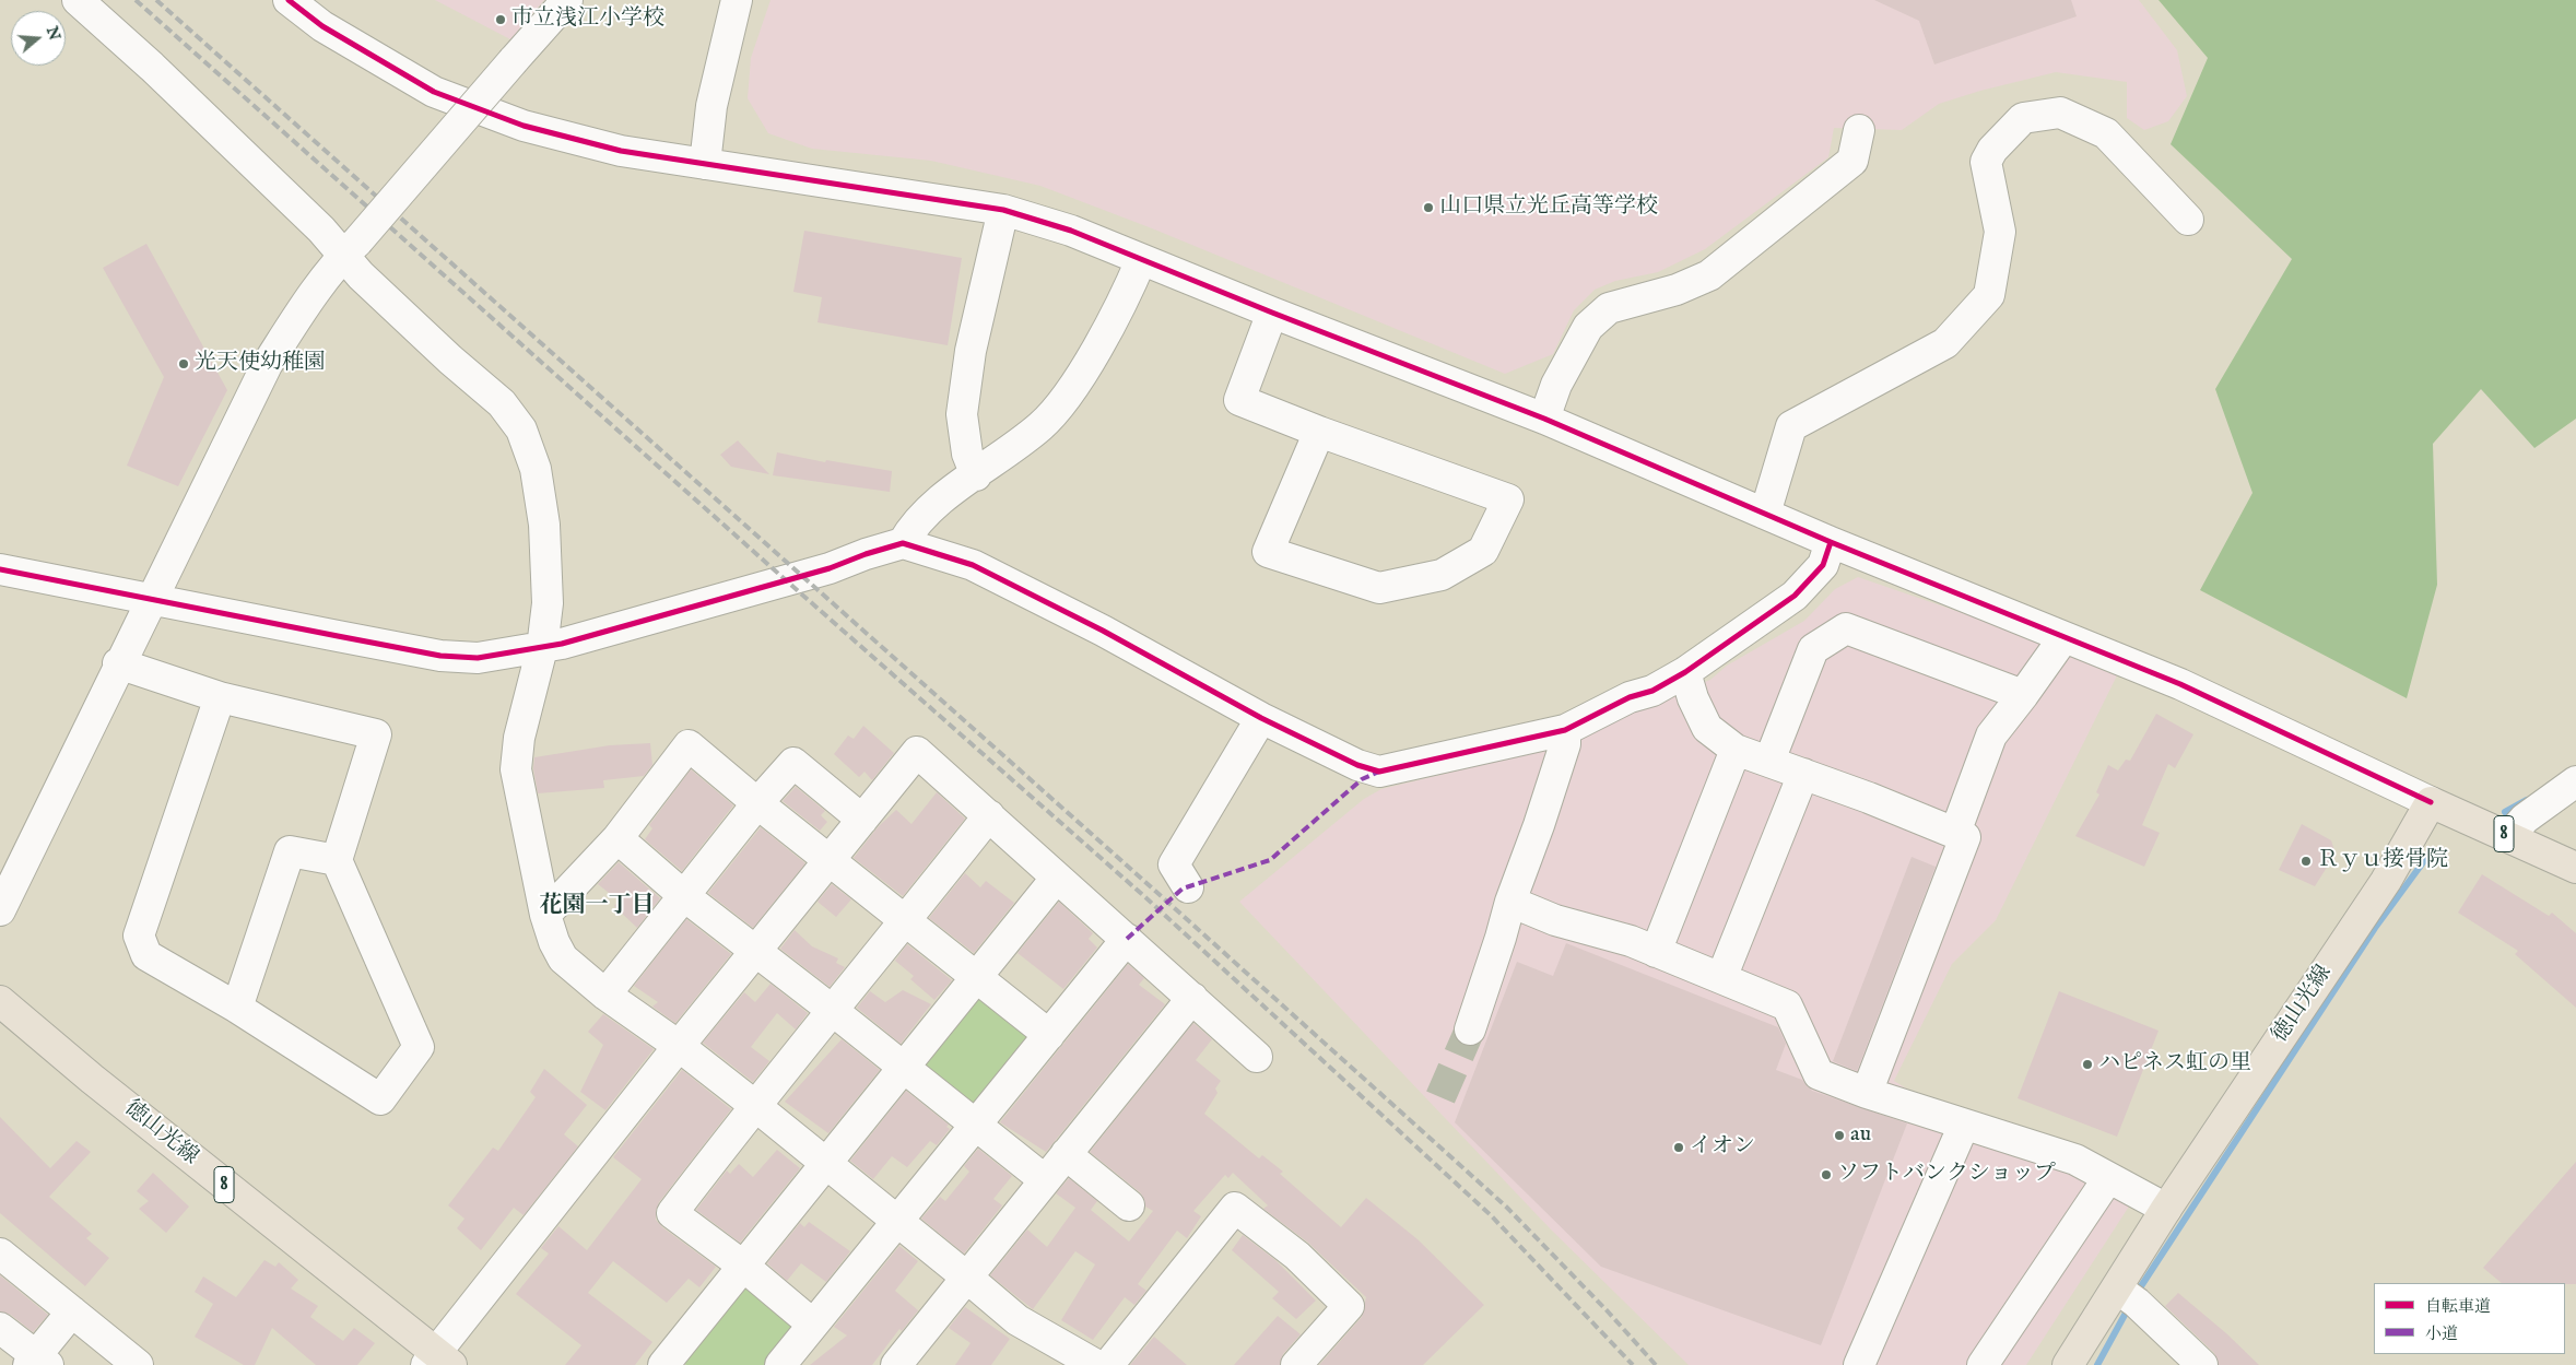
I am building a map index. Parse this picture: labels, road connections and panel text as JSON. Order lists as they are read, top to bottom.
{
  "streets": {
    "main road": ["8", "徳山光線"]
  },
  "crossings": [
    ["8", "徳山光線"]
  ],
  "districts": ["花園一丁目"],
  "places": [
    "市立浅江小学校",
    "山口県立光丘高等学校",
    "光天使幼稚園",
    "Ｒｙｕ接骨院",
    "ハピネス虹の里",
    "au",
    "イオン",
    "ソフトバンクショップ"
  ],
  "legend": ["自転車道", "小道"],
  "north": "right"
}
